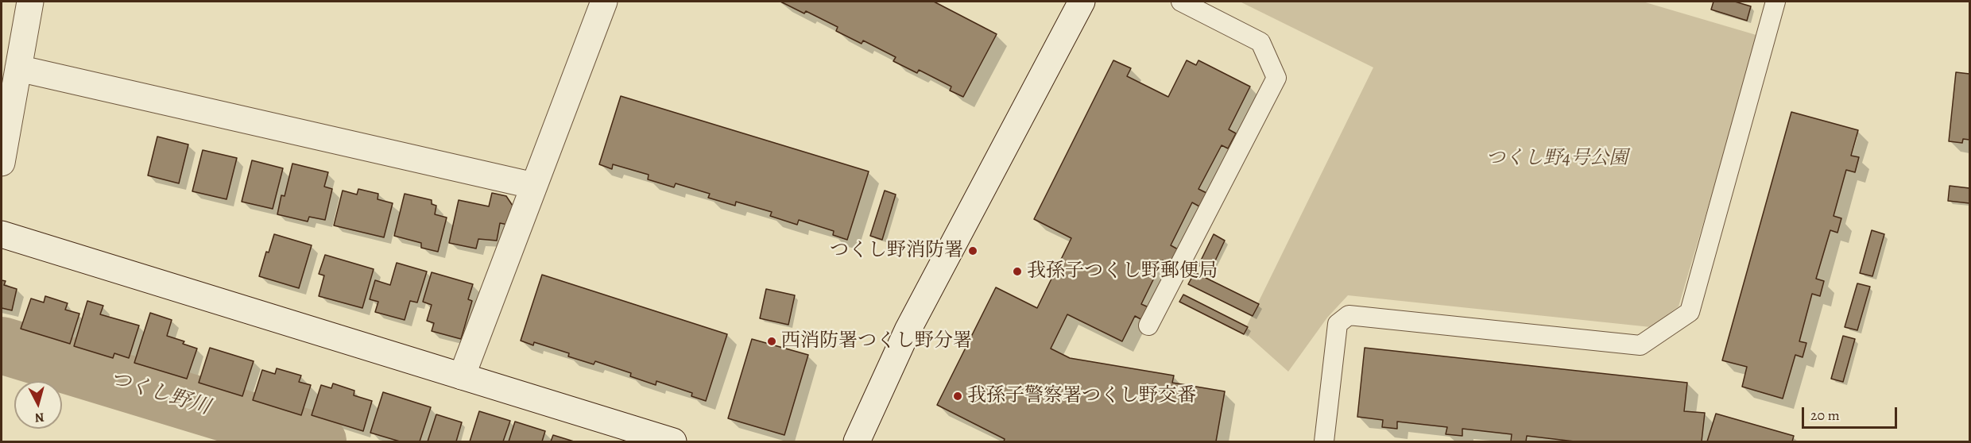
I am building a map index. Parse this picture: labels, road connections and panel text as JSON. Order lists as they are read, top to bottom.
{
  "water": ["つくし野川"],
  "parks": ["つくし野4号公園"],
  "places": [
    "つくし野消防署",
    "我孫子つくし野郵便局",
    "西消防署つくし野分署",
    "我孫子警察署つくし野交番"
  ],
  "scale_bar": "20 m",
  "north": "bottom"
}
